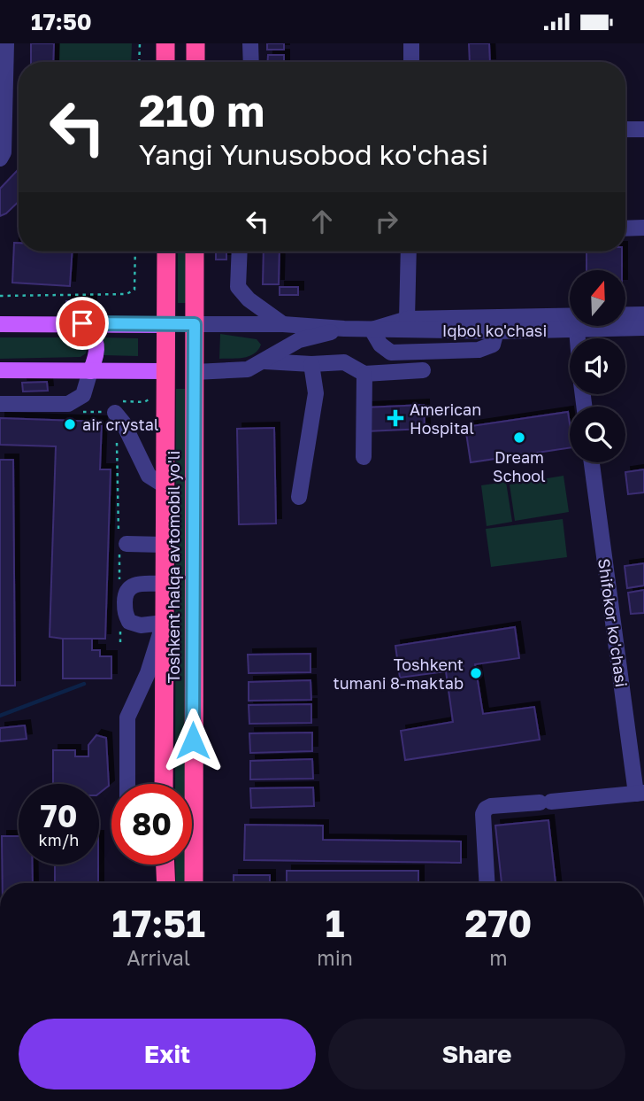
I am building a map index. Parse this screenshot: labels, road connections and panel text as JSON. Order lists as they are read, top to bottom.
{
  "streets": {
    "highway": ["Toshkent halqa avtomobil yo'li"],
    "street": ["Iqbol ko'chasi", "Shifokor ko'chasi"]
  },
  "crossings": [
    ["Iqbol ko'chasi", "Toshkent halqa avtomobil yo'li"]
  ],
  "places": {
    "health": ["American Hospital"],
    "other": ["air crystal", "Dream School", "Toshkent tumani 8-maktab"]
  },
  "north": "top",
  "page": {
    "status": "17:50",
    "turn": ["210 m", "Yangi Yunusobod ko'chasi"],
    "speed": "70 km/h",
    "limit": "80",
    "eta": [
      "17:51",
      "Arrival",
      "1",
      "min",
      "270",
      "m"
    ],
    "buttons": ["Exit", "Share"]
  }
}
